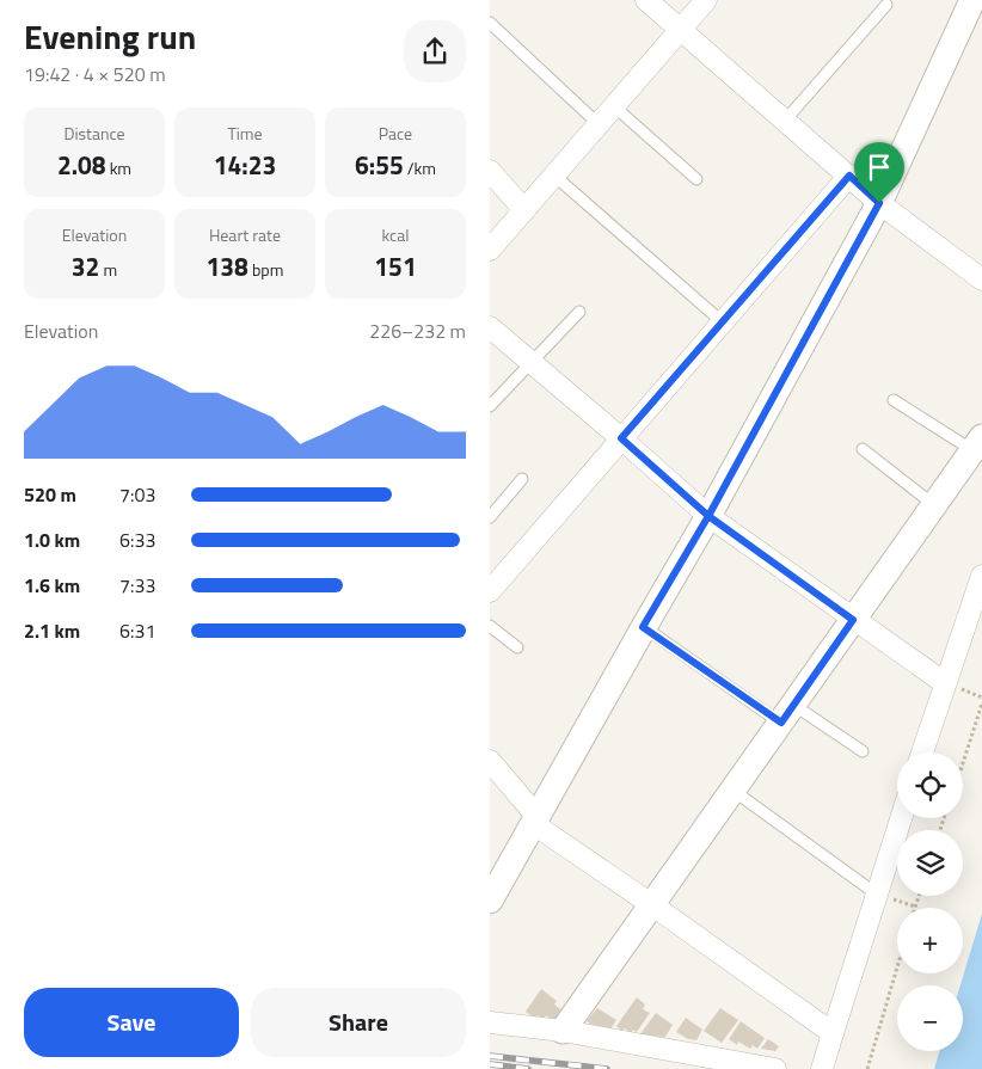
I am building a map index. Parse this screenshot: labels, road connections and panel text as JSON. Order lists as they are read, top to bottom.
{
  "page": {
    "heading": ["Evening run", "19:42 · 4 × 520 m"],
    "stats": [
      ["Distance", "2.08 km"],
      ["Time", "14:23"],
      ["Pace", "6:55 /km"],
      ["Elevation", "32 m"],
      ["Heart rate", "138 bpm"],
      ["kcal", "151"]
    ],
    "chart": ["Elevation", "226–232 m"],
    "list": [
      {
        "name": "520 m",
        "note": "7:03"
      },
      {
        "name": "1.0 km",
        "note": "6:33"
      },
      {
        "name": "1.6 km",
        "note": "7:33"
      },
      {
        "name": "2.1 km",
        "note": "6:31"
      }
    ],
    "map_buttons": ["+", "−"],
    "buttons": ["Save", "Share"]
  }
}
